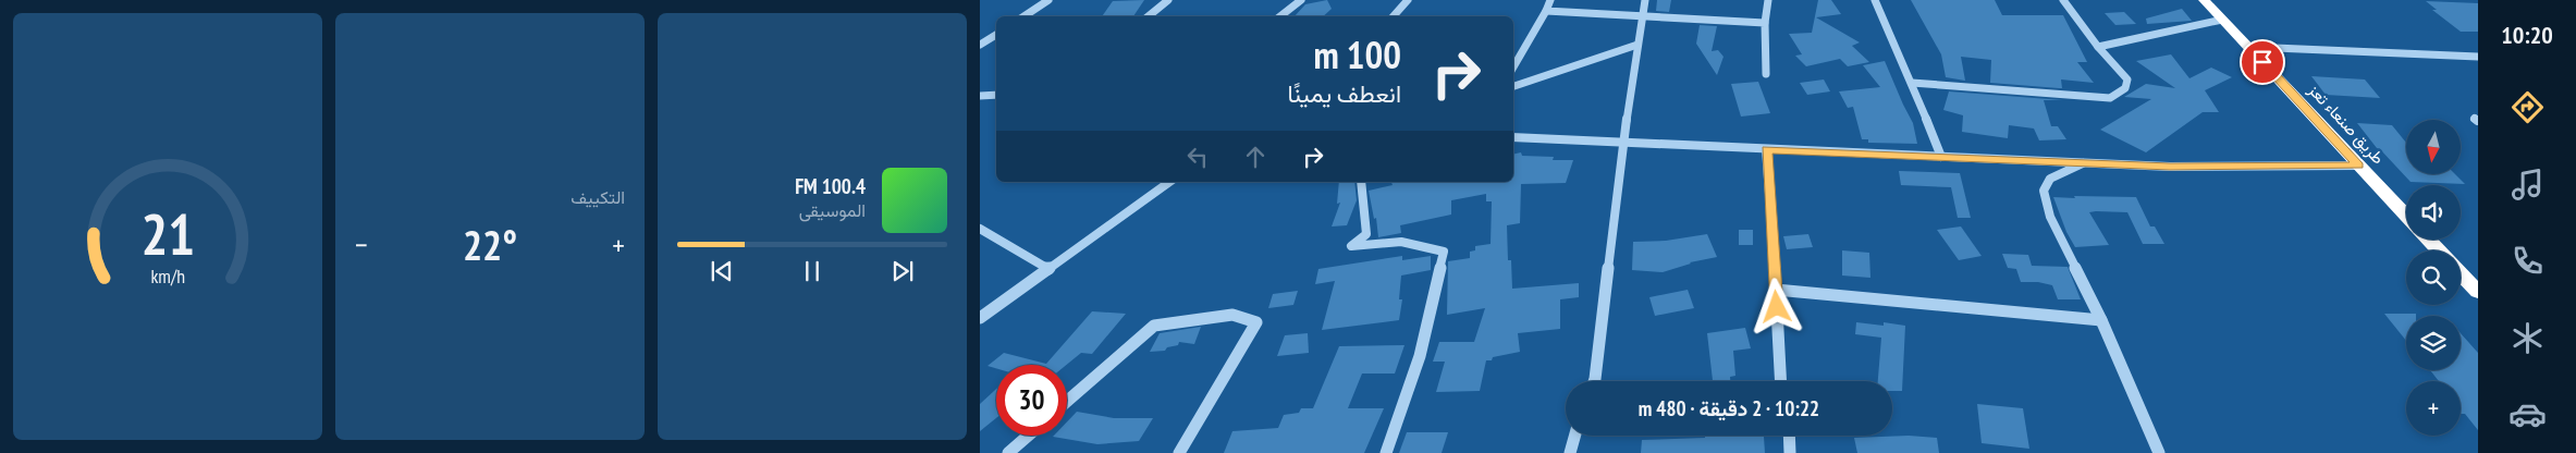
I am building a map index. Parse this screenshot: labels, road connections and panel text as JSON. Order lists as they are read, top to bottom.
{
  "streets": {
    "highway": ["طريق صنعاء تعز"]
  },
  "north": "bottom",
  "page": {
    "tabs": "10:20",
    "tile": "التكييف",
    "turn": ["100 m", "انعطف يمينًا"],
    "map_buttons": "+",
    "song": ["100.4 FM", "الموسيقى"],
    "heat": ["−", "22°", "+"],
    "limit": "30",
    "trip": "10:22 · 2 دقيقة · 480 m",
    "gauge": ["21", "km/h"]
  }
}
